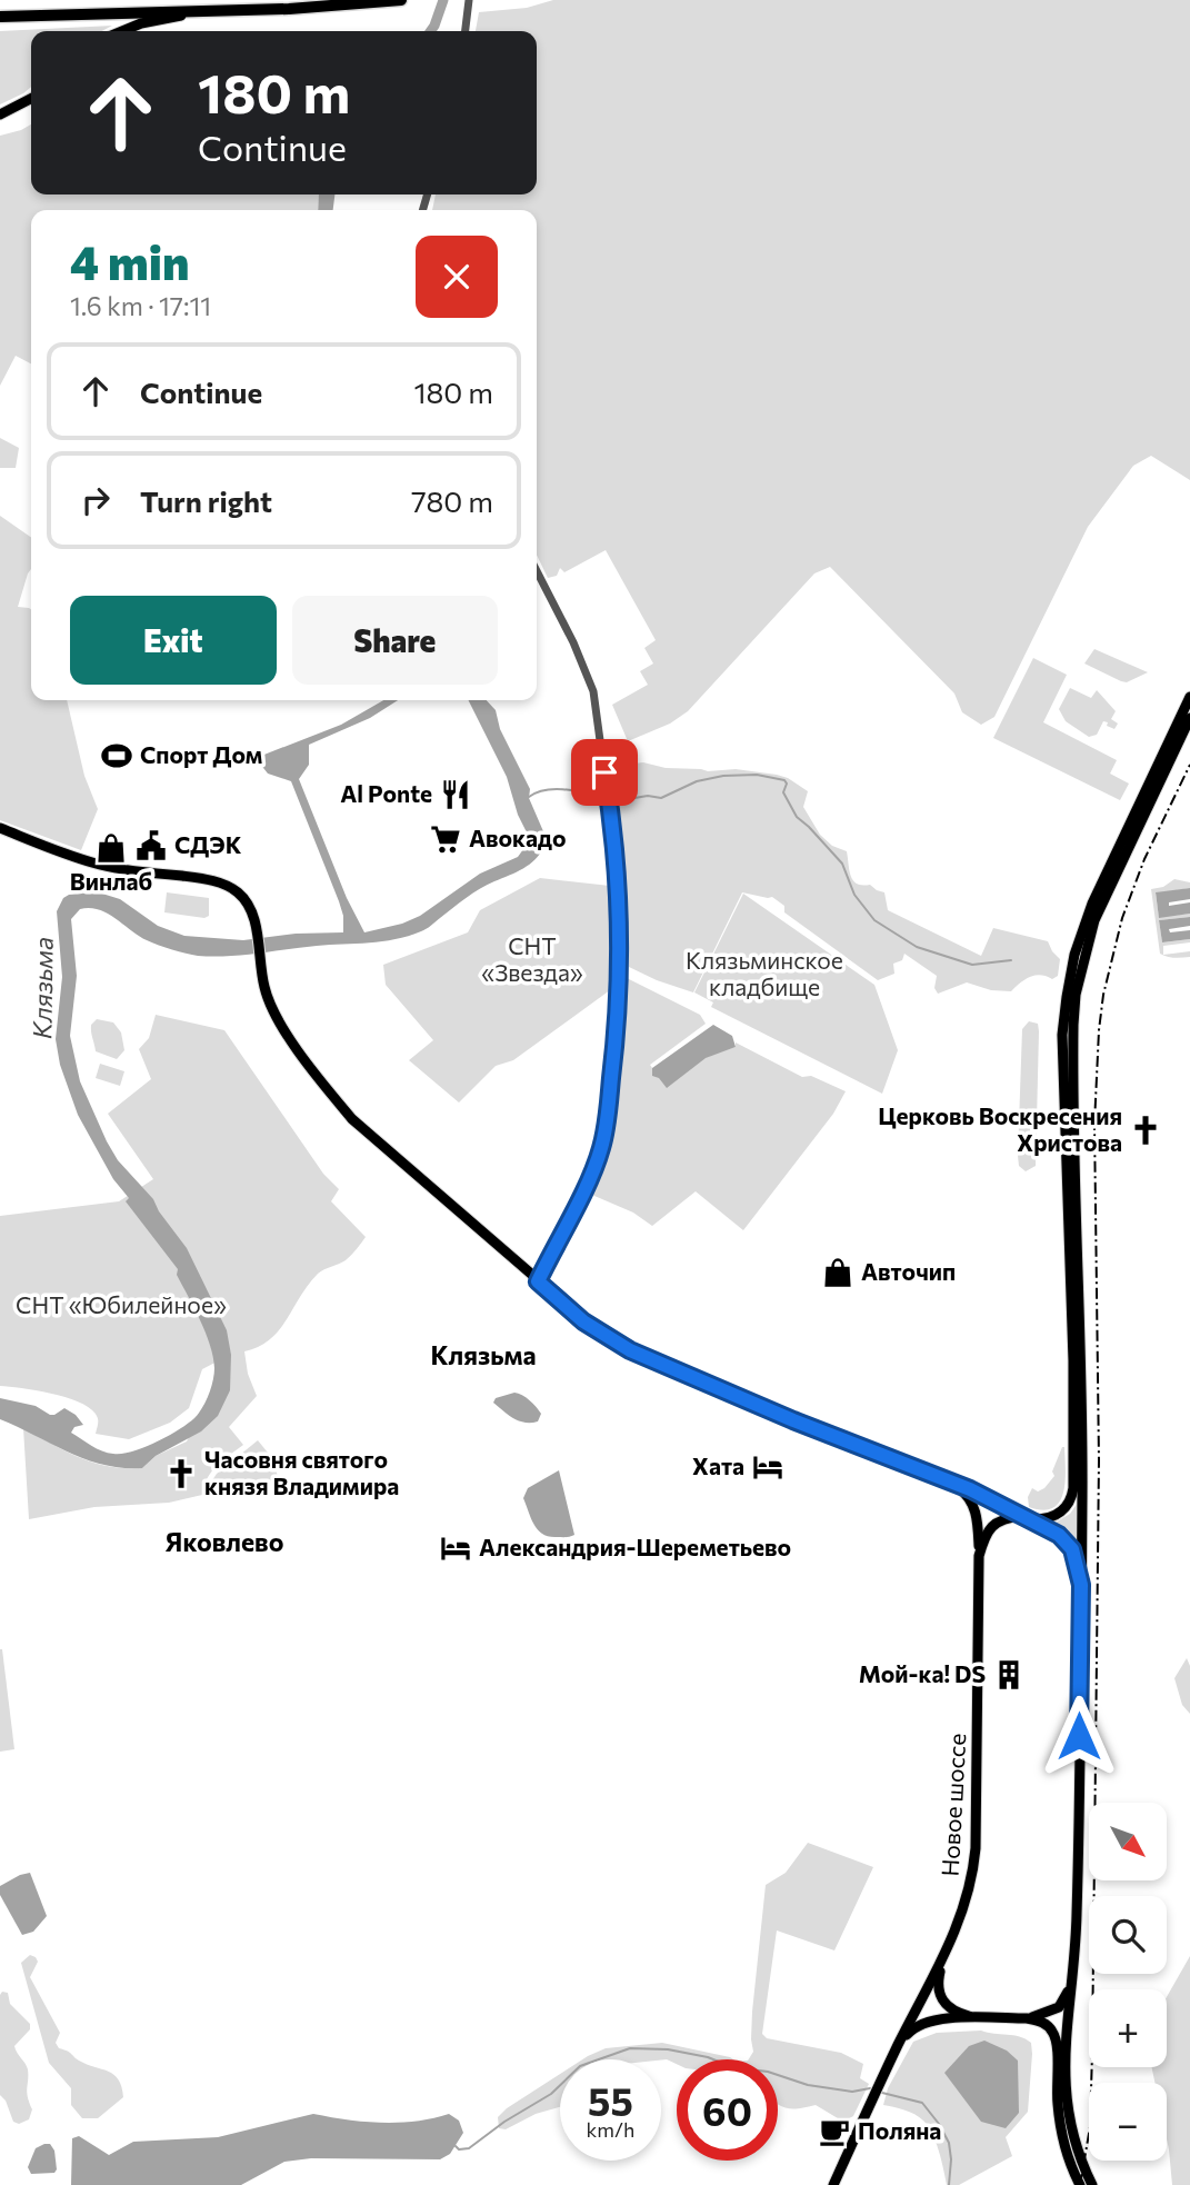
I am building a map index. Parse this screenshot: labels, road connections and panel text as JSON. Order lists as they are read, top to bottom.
{
  "streets": {
    "main road": ["Новое шоссе"]
  },
  "districts": ["Клязьма", "Яковлево"],
  "water": ["Клязьма"],
  "parks": ["СНТ «Звезда»", "Клязьминское кладбище", "СНТ «Юбилейное»"],
  "places": {
    "sports": ["Спорт Дом"],
    "restaurant": ["Al Ponte"],
    "supermarket": ["Авокадо"],
    "public building": ["СДЭК"],
    "shop": ["Винлаб", "Авточип"],
    "church": ["Церковь Воскресения Христова", "Часовня святого князя Владимира"],
    "hotel": ["Хата", "Александрия-Шереметьево"],
    "building": ["Мой-ка! DS"],
    "cafe": ["Поляна"]
  },
  "north": "bottom right",
  "page": {
    "turn": ["180 m", "Continue"],
    "heading": ["4 min", "1.6 km · 17:11"],
    "list": [
      {
        "name": "Continue",
        "value": "180 m"
      },
      {
        "name": "Turn right",
        "value": "780 m"
      }
    ],
    "buttons": ["Exit", "Share"],
    "map_buttons": ["+", "−"],
    "speed": "55 km/h",
    "limit": "60"
  }
}
